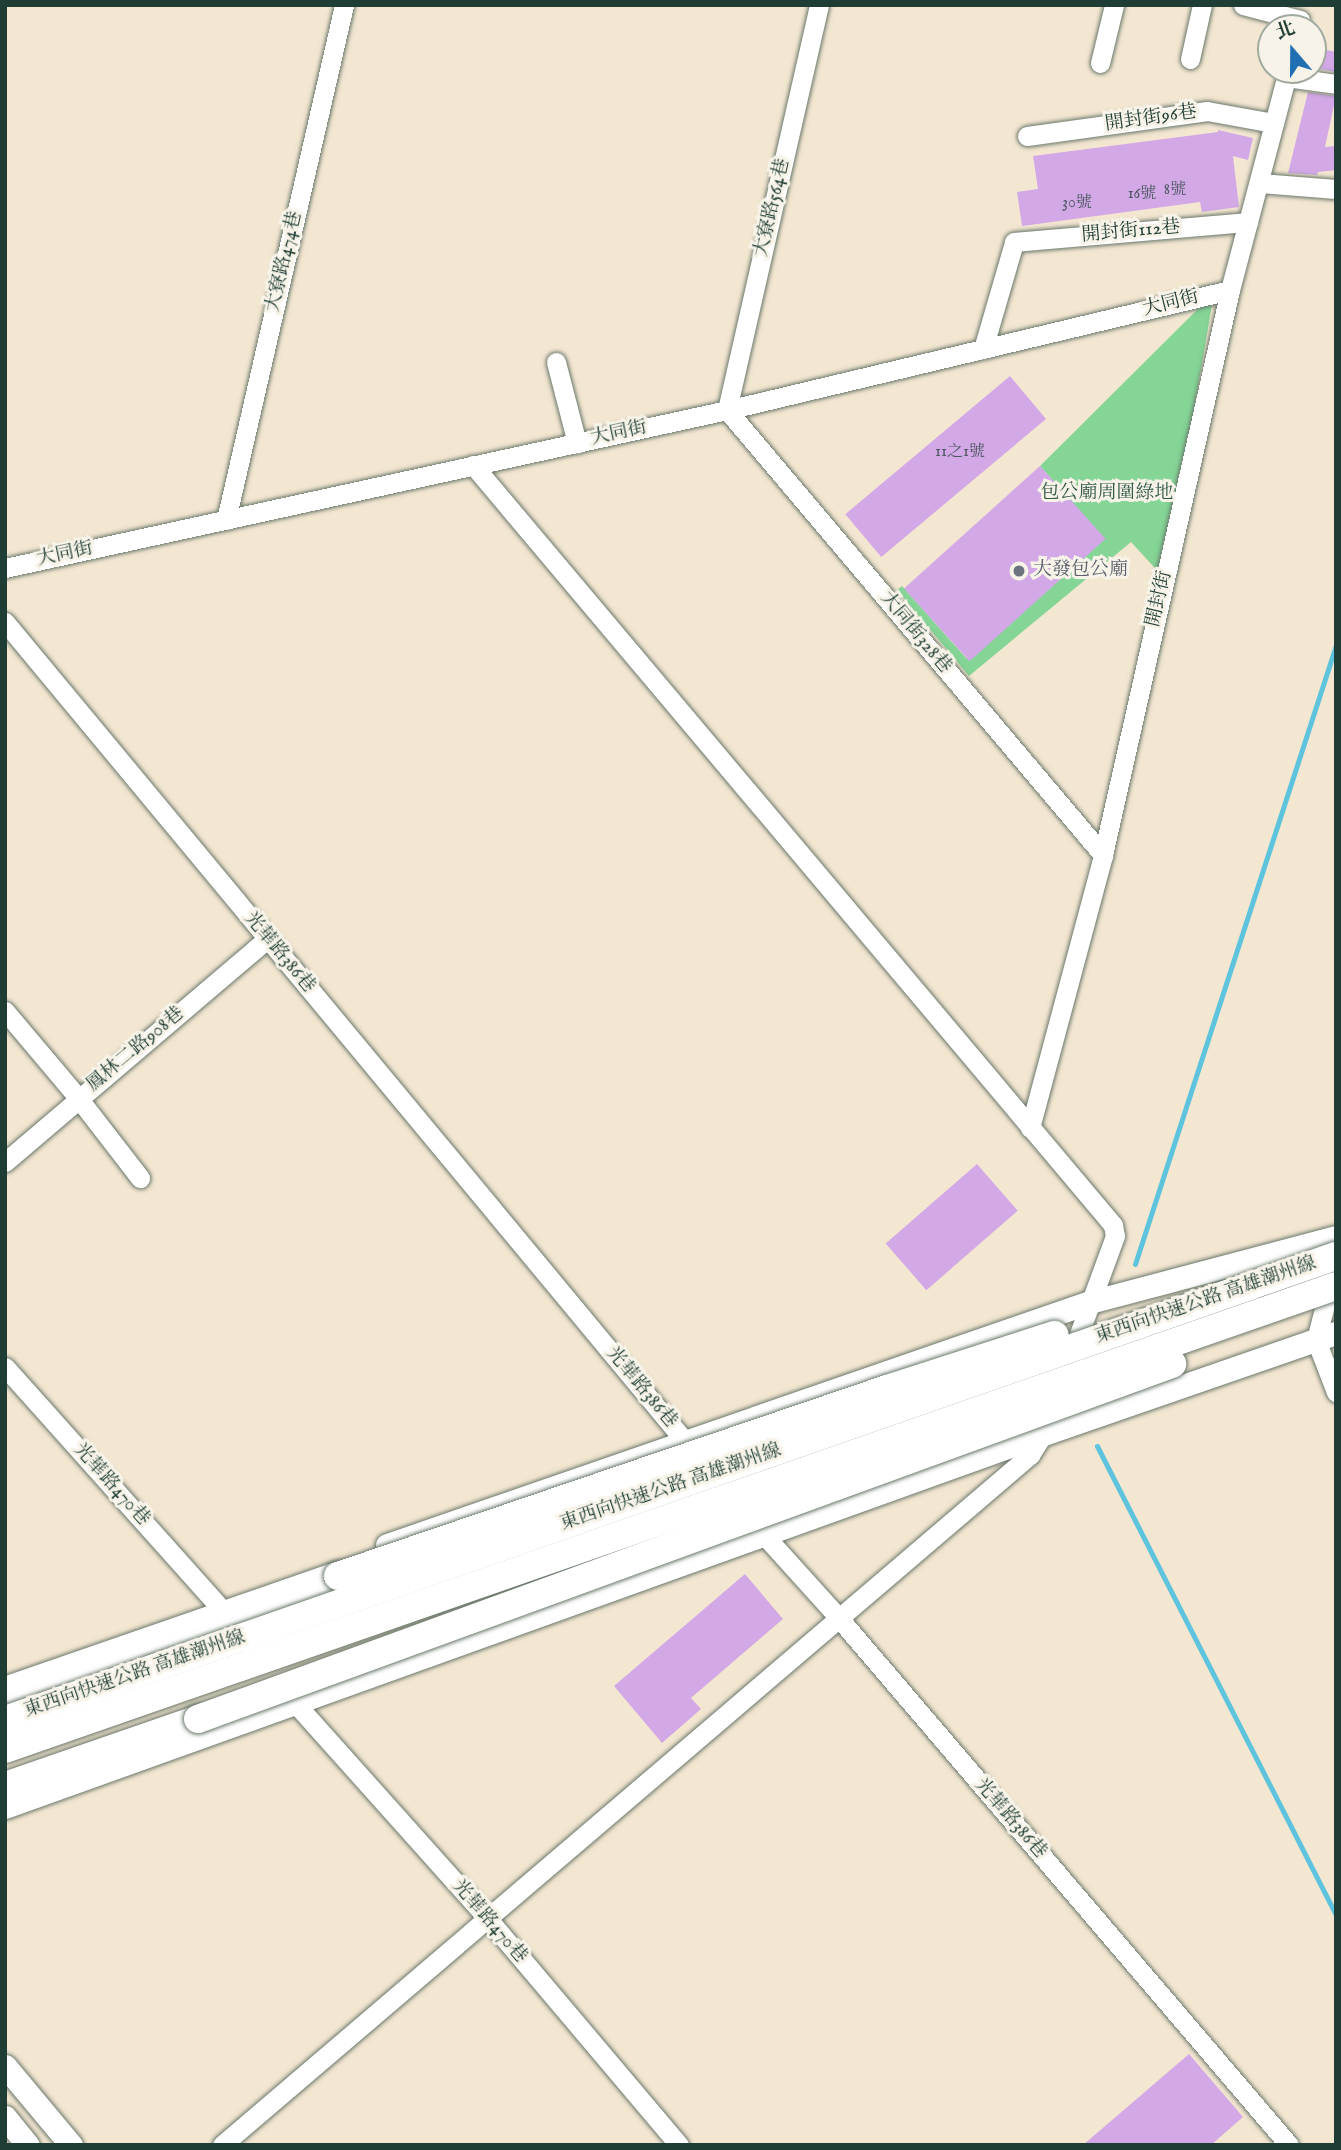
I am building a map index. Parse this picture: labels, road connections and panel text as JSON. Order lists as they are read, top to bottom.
{
  "streets": {
    "highway": ["東西向快速公路 高雄潮州線"],
    "street": [
      "開封街96巷",
      "大寮路564巷",
      "開封街112巷",
      "大寮路474巷",
      "大同街",
      "開封街",
      "大同街328巷",
      "光華路386巷",
      "鳳林二路908巷",
      "光華路470巷"
    ]
  },
  "crossings": [
    ["開封街96巷", "開封街"],
    ["大寮路564巷", "大同街"],
    ["大寮路564巷", "大同街328巷"],
    ["開封街112巷", "大同街"],
    ["開封街112巷", "開封街"],
    ["大寮路474巷", "大同街"],
    ["大同街", "開封街"],
    ["大同街", "大同街328巷"],
    ["開封街", "大同街328巷"],
    ["光華路386巷", "鳳林二路908巷"]
  ],
  "parks": ["包公廟周圍綠地"],
  "places": ["大發包公廟"],
  "house_numbers": [
    "8號",
    "16號",
    "30號",
    "11之1號"
  ],
  "north": "top"
}
